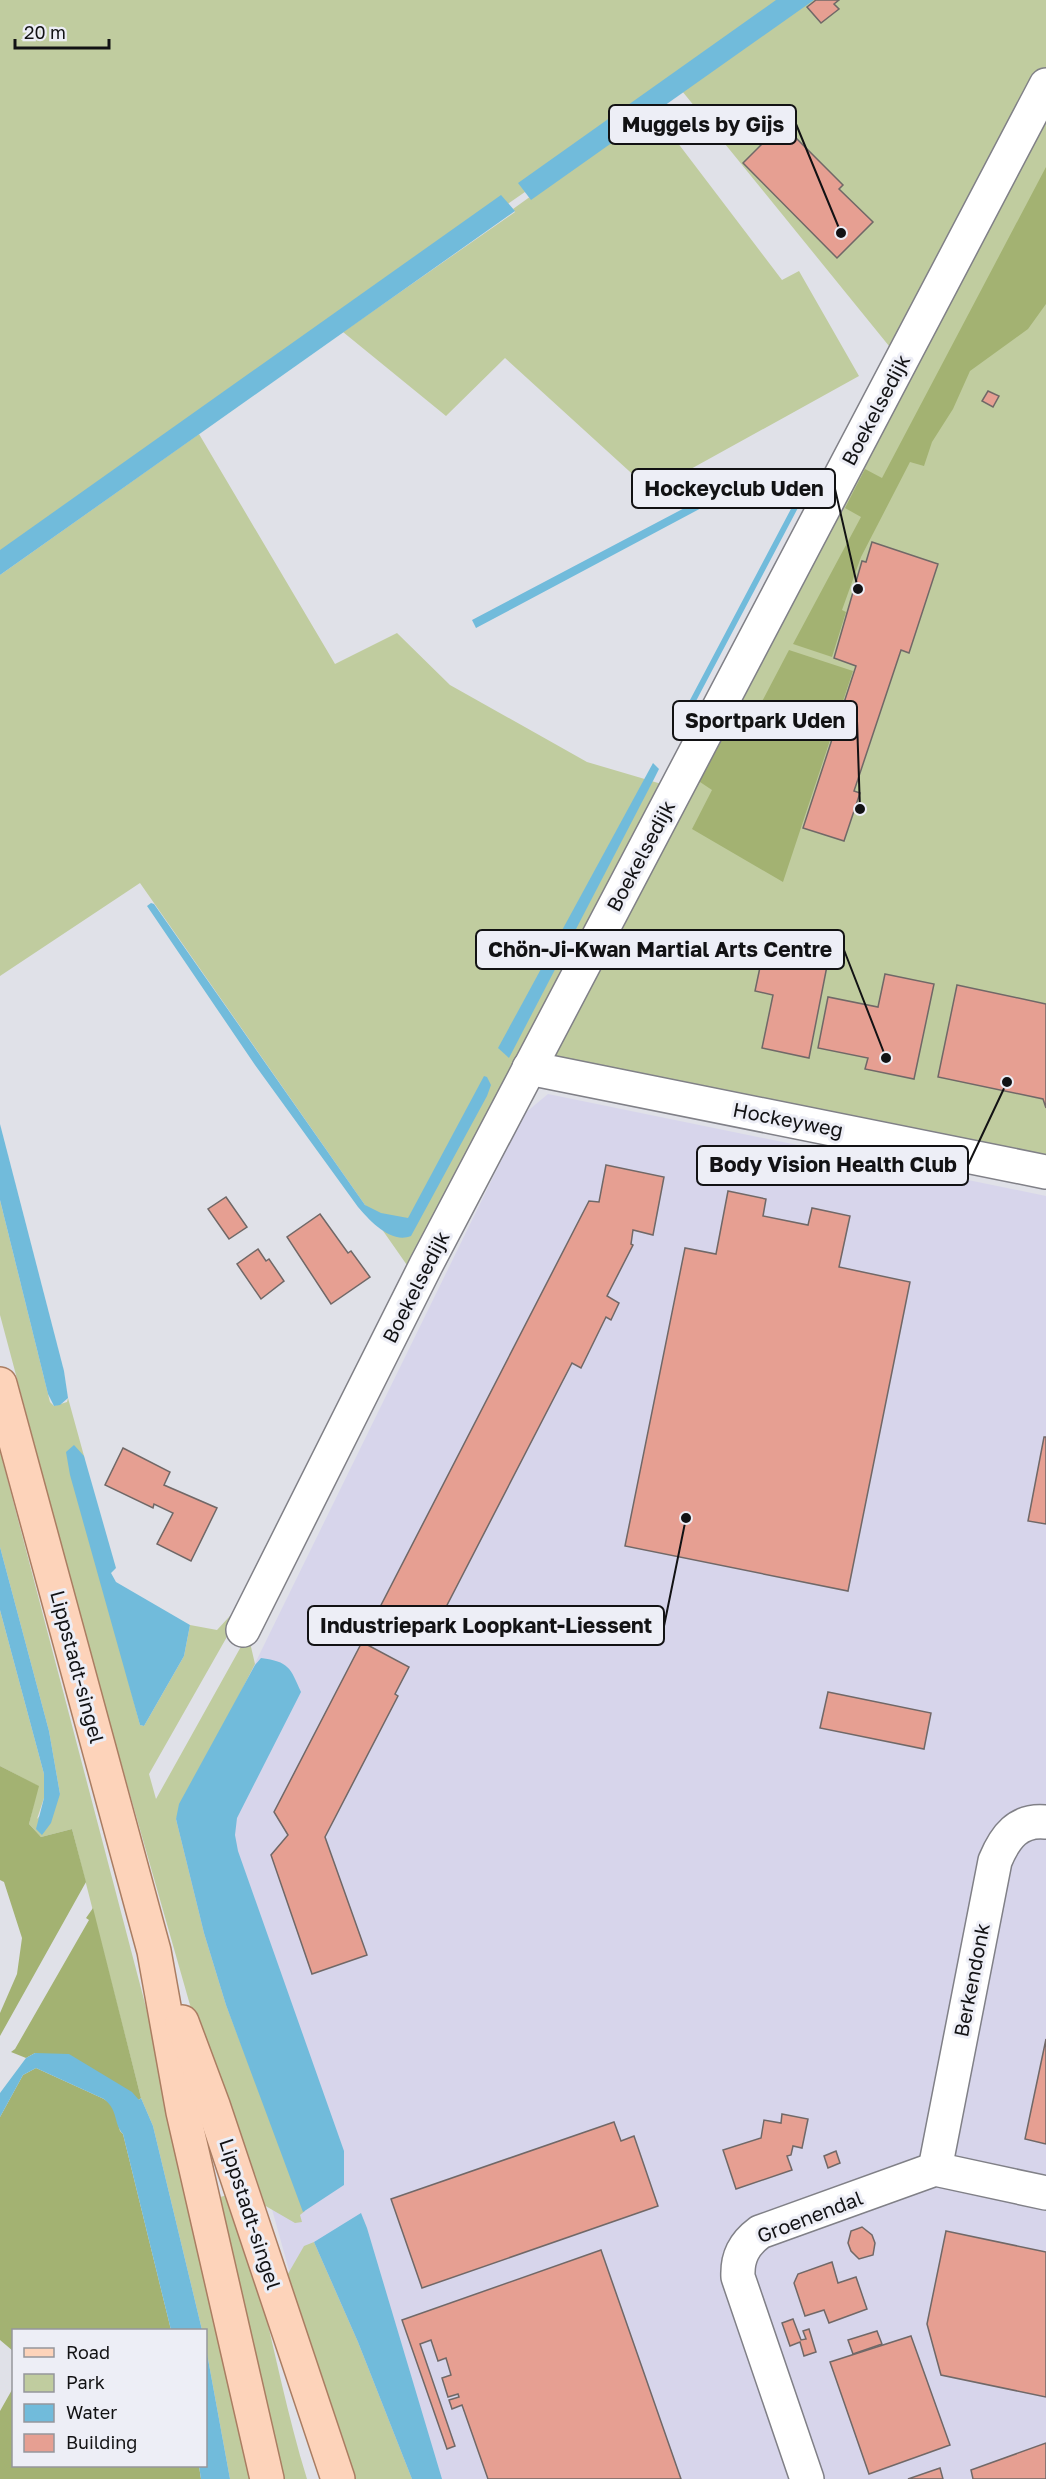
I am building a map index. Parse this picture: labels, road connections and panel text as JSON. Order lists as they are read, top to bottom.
{
  "streets": {
    "main road": ["Lippstadt-singel"],
    "street": [
      "Boekelsedijk",
      "Hockeyweg",
      "Berkendonk",
      "Groenendal"
    ]
  },
  "crossings": [
    ["Boekelsedijk", "Hockeyweg"],
    ["Berkendonk", "Groenendal"]
  ],
  "places": [
    "Muggels by Gijs",
    "Hockeyclub Uden",
    "Sportpark Uden",
    "Chön-Ji-Kwan Martial Arts Centre",
    "Body Vision Health Club",
    "Industriepark Loopkant-Liessent"
  ],
  "legend": [
    "Road",
    "Park",
    "Water",
    "Building"
  ],
  "scale_bar": "20 m"
}
